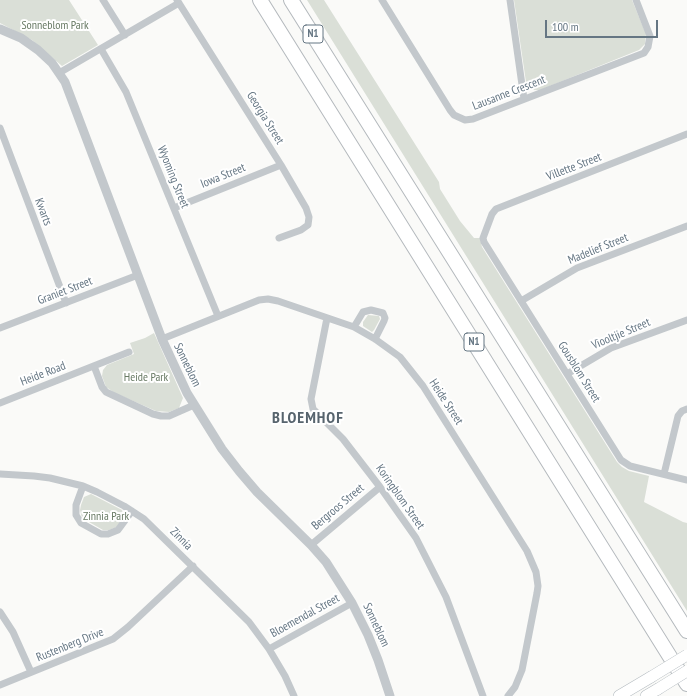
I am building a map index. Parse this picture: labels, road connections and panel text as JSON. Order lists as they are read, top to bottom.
{
  "streets": {
    "highway": ["N1"],
    "street": [
      "Lausanne Crescent",
      "Georgia Street",
      "Villette Street",
      "Iowa Street",
      "Wyoming Street",
      "Kwarts",
      "Madelief Street",
      "Graniet Street",
      "Viooltjie Street",
      "Sonneblom",
      "Gousblom Street",
      "Heide Road",
      "Heide Street",
      "Koringblom Street",
      "Bergroos Street",
      "Zinnia",
      "Bloemendal Street",
      "Rustenberg Drive"
    ]
  },
  "crossings": [
    ["Georgia Street", "Iowa Street"],
    ["Villette Street", "Gousblom Street"],
    ["Iowa Street", "Wyoming Street"],
    ["Wyoming Street", "Heide Street"],
    ["Kwarts", "Graniet Street"],
    ["Madelief Street", "Gousblom Street"],
    ["Graniet Street", "Sonneblom"],
    ["Viooltjie Street", "Gousblom Street"],
    ["Sonneblom", "Heide Street"],
    ["Sonneblom", "Bergroos Street"],
    ["Sonneblom", "Bloemendal Street"],
    ["Heide Street", "Koringblom Street"],
    ["Koringblom Street", "Bergroos Street"],
    ["Zinnia", "Bloemendal Street"],
    ["Zinnia", "Rustenberg Drive"]
  ],
  "districts": ["BLOEMHOF"],
  "parks": ["Sonneblom Park", "Heide Park", "Zinnia Park"],
  "scale_bar": "100 m"
}
